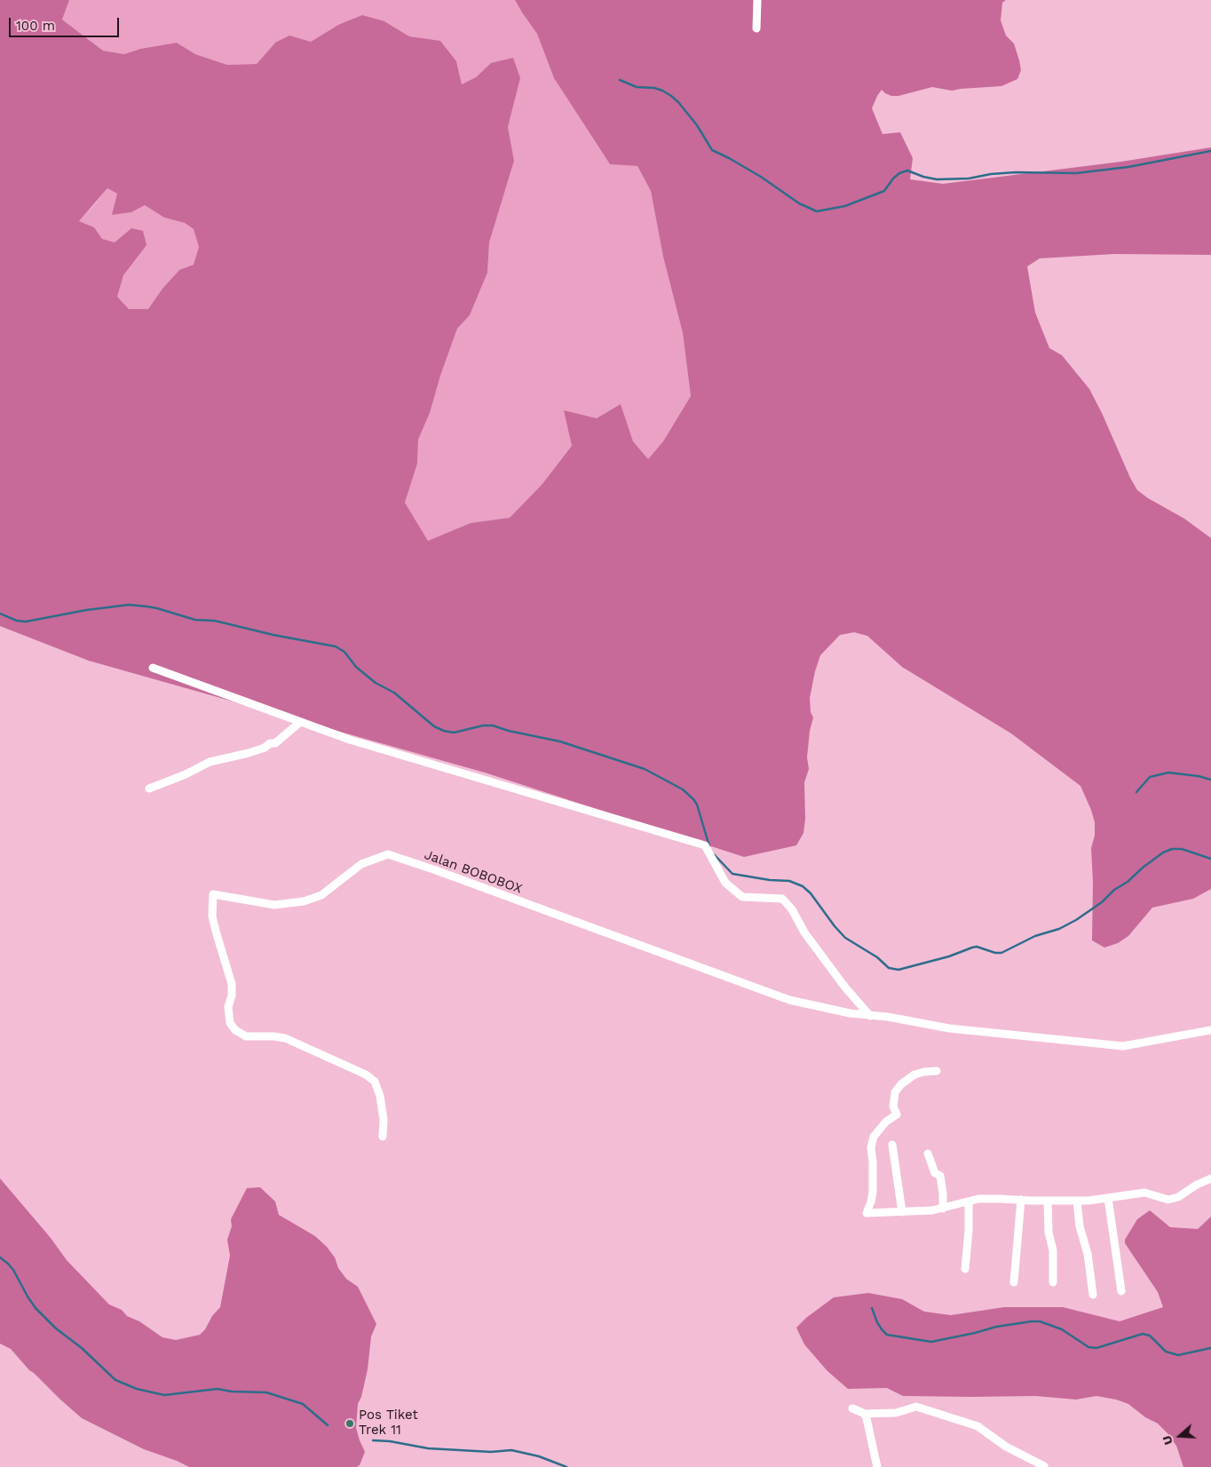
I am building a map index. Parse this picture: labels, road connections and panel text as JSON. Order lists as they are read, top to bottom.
{
  "streets": {
    "street": ["Jalan BOBOBOX"]
  },
  "places": ["Pos Tiket Trek 11"],
  "scale_bar": "100 m",
  "north": "left"
}
